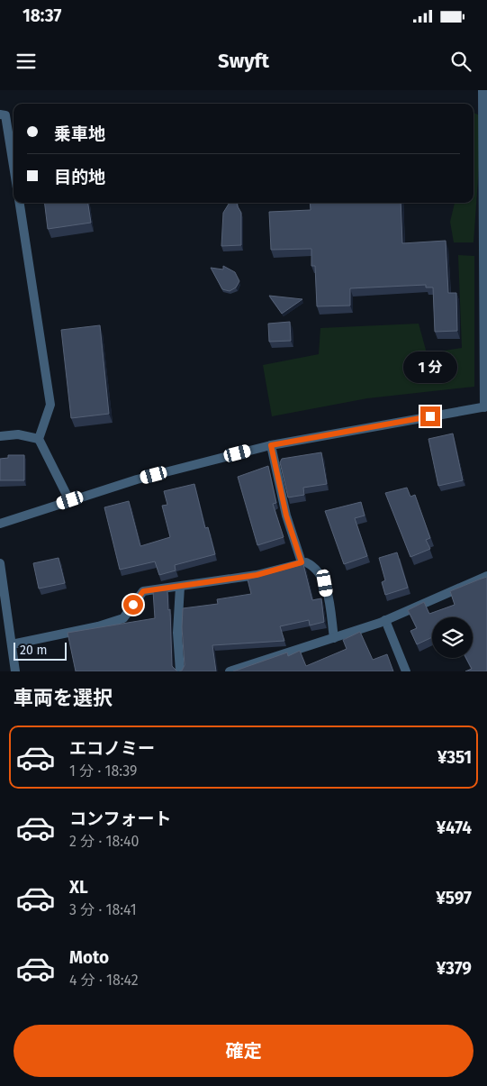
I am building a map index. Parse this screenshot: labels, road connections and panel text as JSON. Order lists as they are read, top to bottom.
{
  "scale_bar": "20 m",
  "page": {
    "status": "18:37",
    "header": "Swyft",
    "banner": ["乗車地", "目的地"],
    "bubble": "1 分",
    "scale": "20 m",
    "heading": "車両を選択",
    "list": [
      {
        "name": "エコノミー",
        "note": "1 分 · 18:39",
        "value": "¥351"
      },
      {
        "name": "コンフォート",
        "note": "2 分 · 18:40",
        "value": "¥474"
      },
      {
        "name": "XL",
        "note": "3 分 · 18:41",
        "value": "¥597"
      },
      {
        "name": "Moto",
        "note": "4 分 · 18:42",
        "value": "¥379"
      }
    ],
    "buttons": "確定"
  }
}
